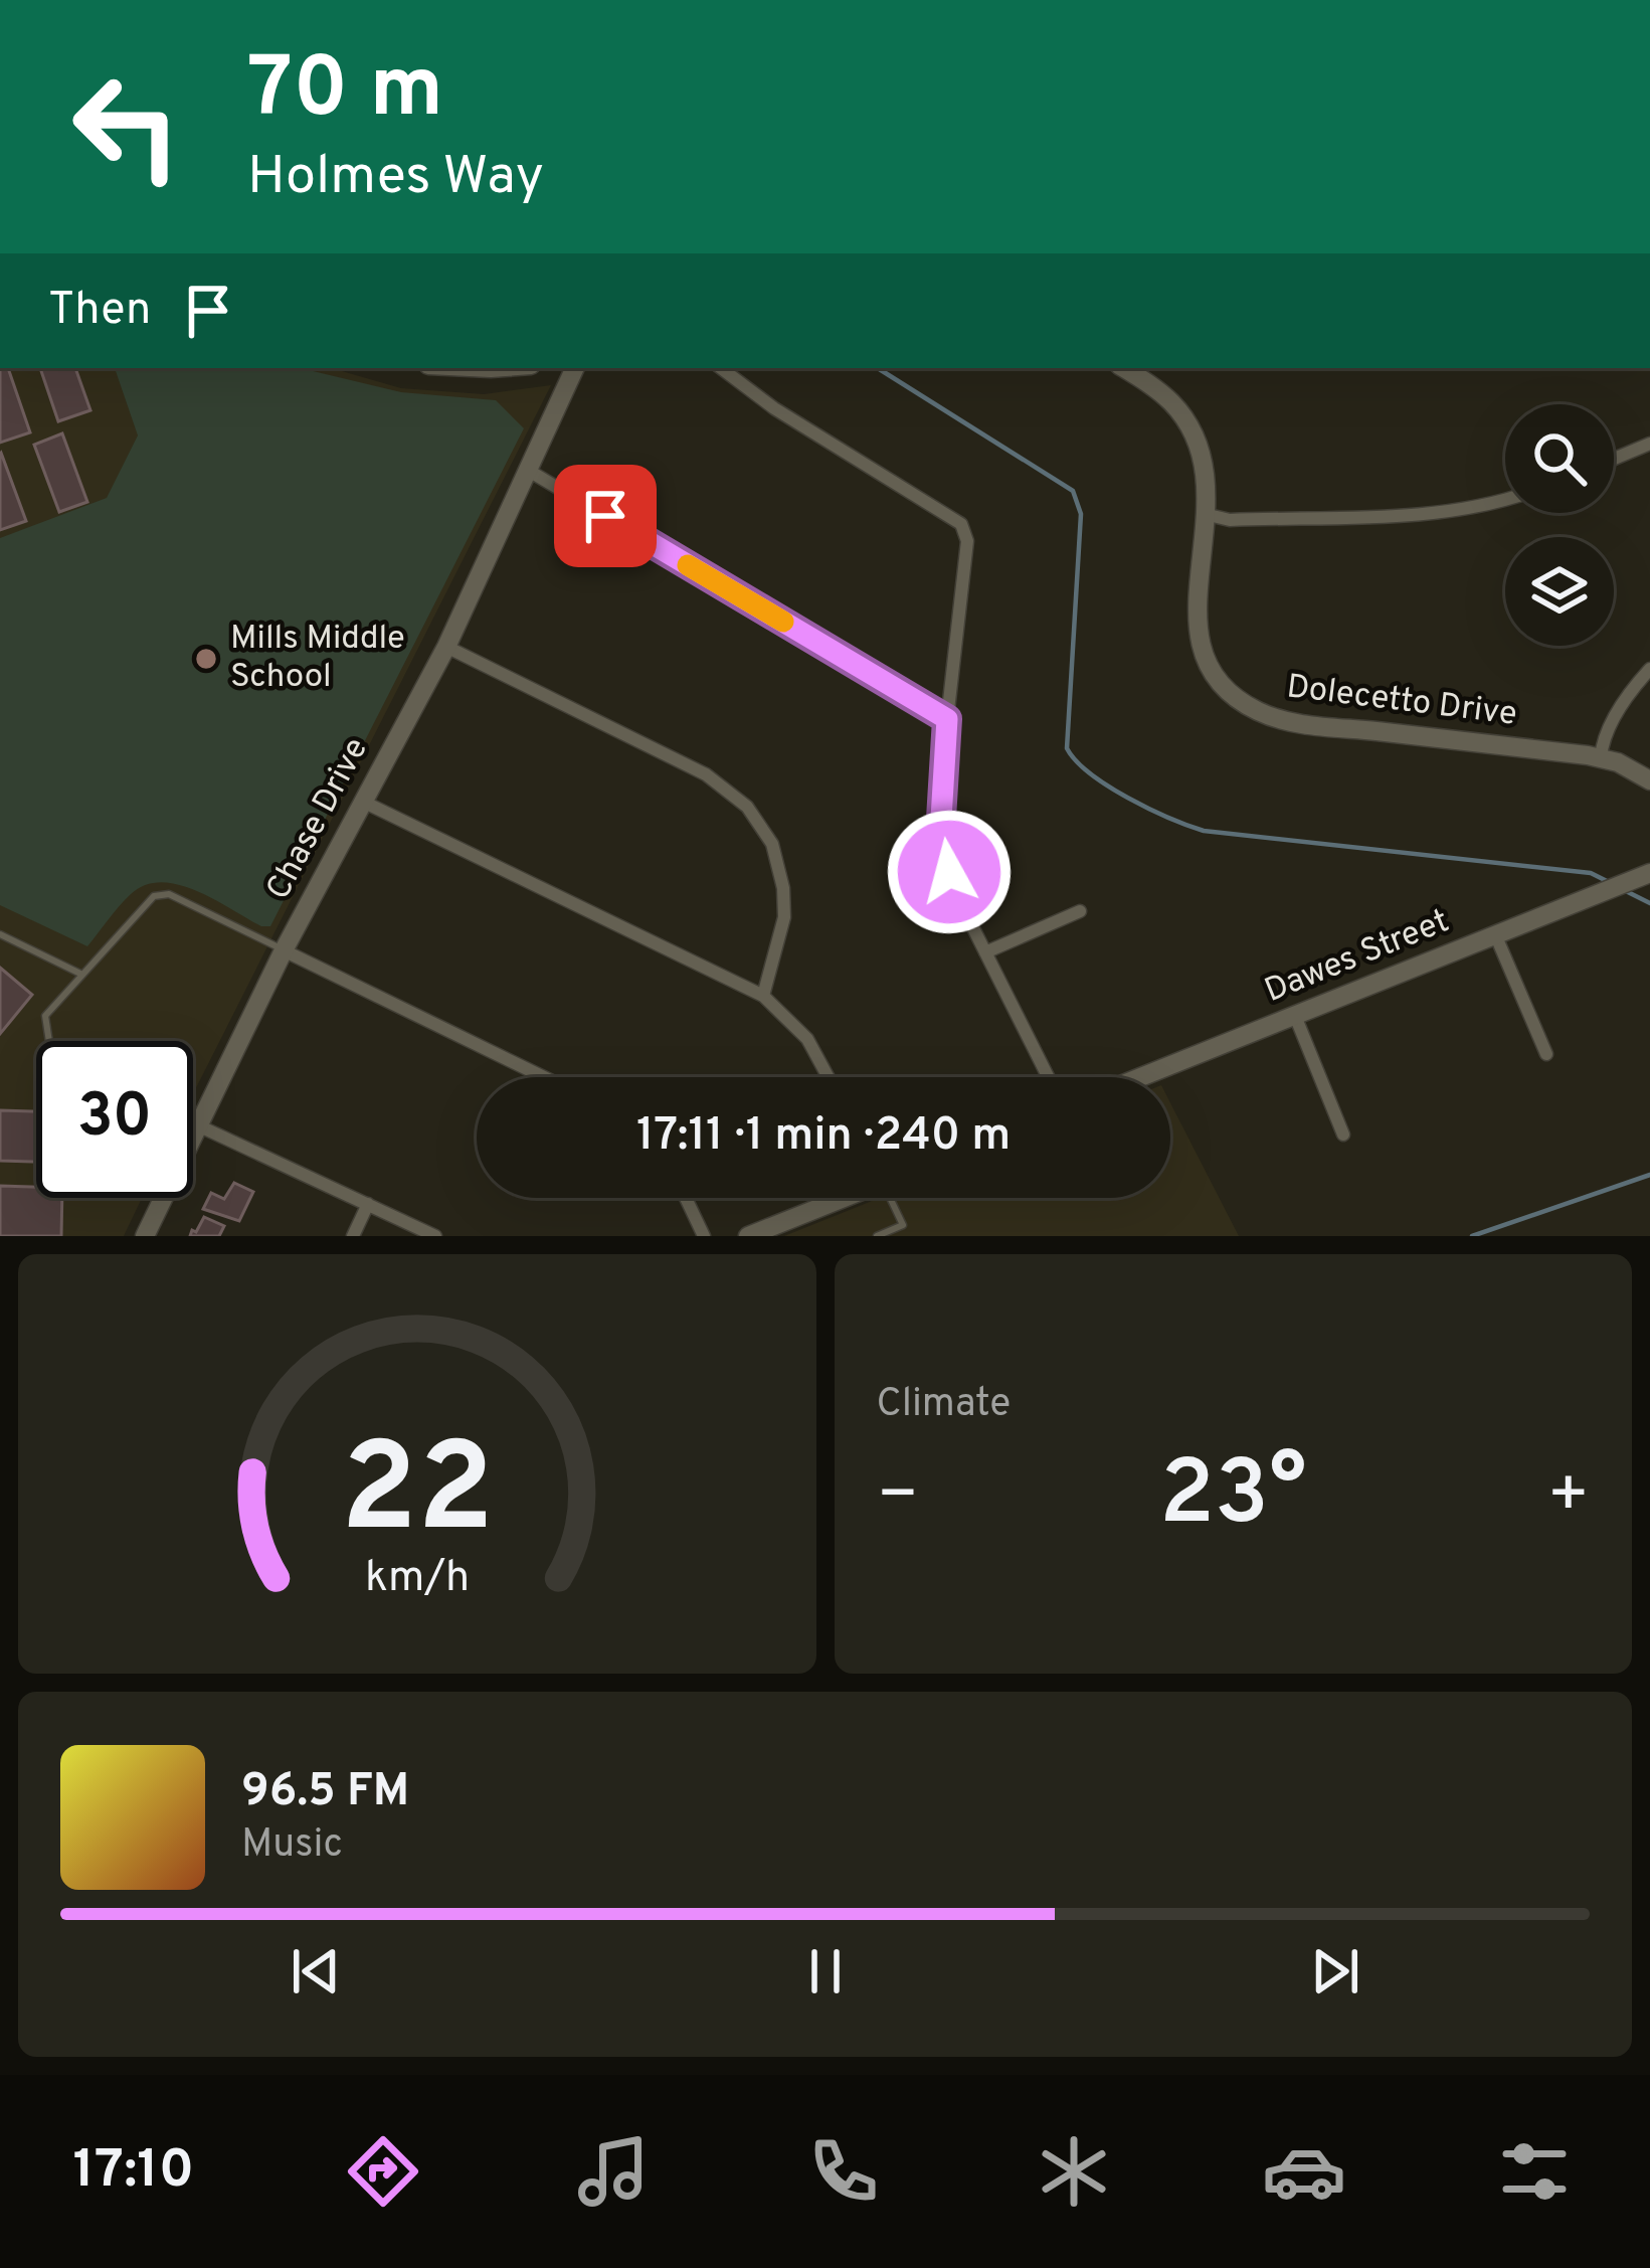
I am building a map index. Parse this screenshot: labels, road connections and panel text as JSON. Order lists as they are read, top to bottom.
{
  "streets": {
    "street": ["Dolecetto Drive", "Chase Drive", "Dawes Street"]
  },
  "places": ["Mills Middle School"],
  "page": {
    "turn": ["70 m", "Holmes Way"],
    "then": "Then",
    "limit": "30",
    "trip": "17:11 · 1 min · 240 m",
    "tile": "Climate",
    "heat": ["−", "23°", "+"],
    "song": ["96.5 FM", "Music"],
    "tabs": "17:10",
    "gauge": ["22", "km/h"]
  }
}
